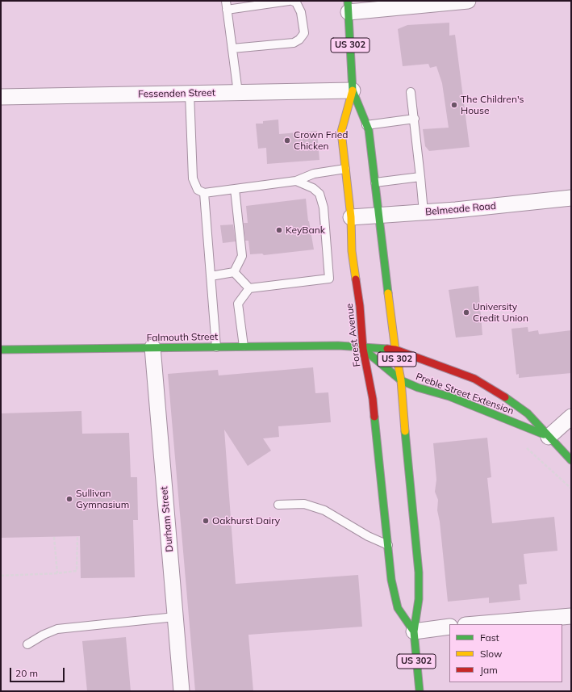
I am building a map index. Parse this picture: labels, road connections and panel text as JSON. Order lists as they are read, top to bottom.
{
  "streets": {
    "main road": [
      "US 302",
      "Forest Avenue",
      "Falmouth Street",
      "Preble Street Extension"
    ],
    "street": ["Fessenden Street", "Belmeade Road", "Durham Street"]
  },
  "crossings": [
    ["Fessenden Street", "Forest Avenue"],
    ["Belmeade Road", "Forest Avenue"],
    ["Forest Avenue", "Falmouth Street"],
    ["Forest Avenue", "Preble Street Extension"],
    ["Falmouth Street", "Preble Street Extension"],
    ["Falmouth Street", "Durham Street"]
  ],
  "places": [
    "The Children's House",
    "Crown Fried Chicken",
    "KeyBank",
    "University Credit Union",
    "Sullivan Gymnasium",
    "Oakhurst Dairy"
  ],
  "legend": ["Fast", "Slow", "Jam"],
  "scale_bar": "20 m"
}
